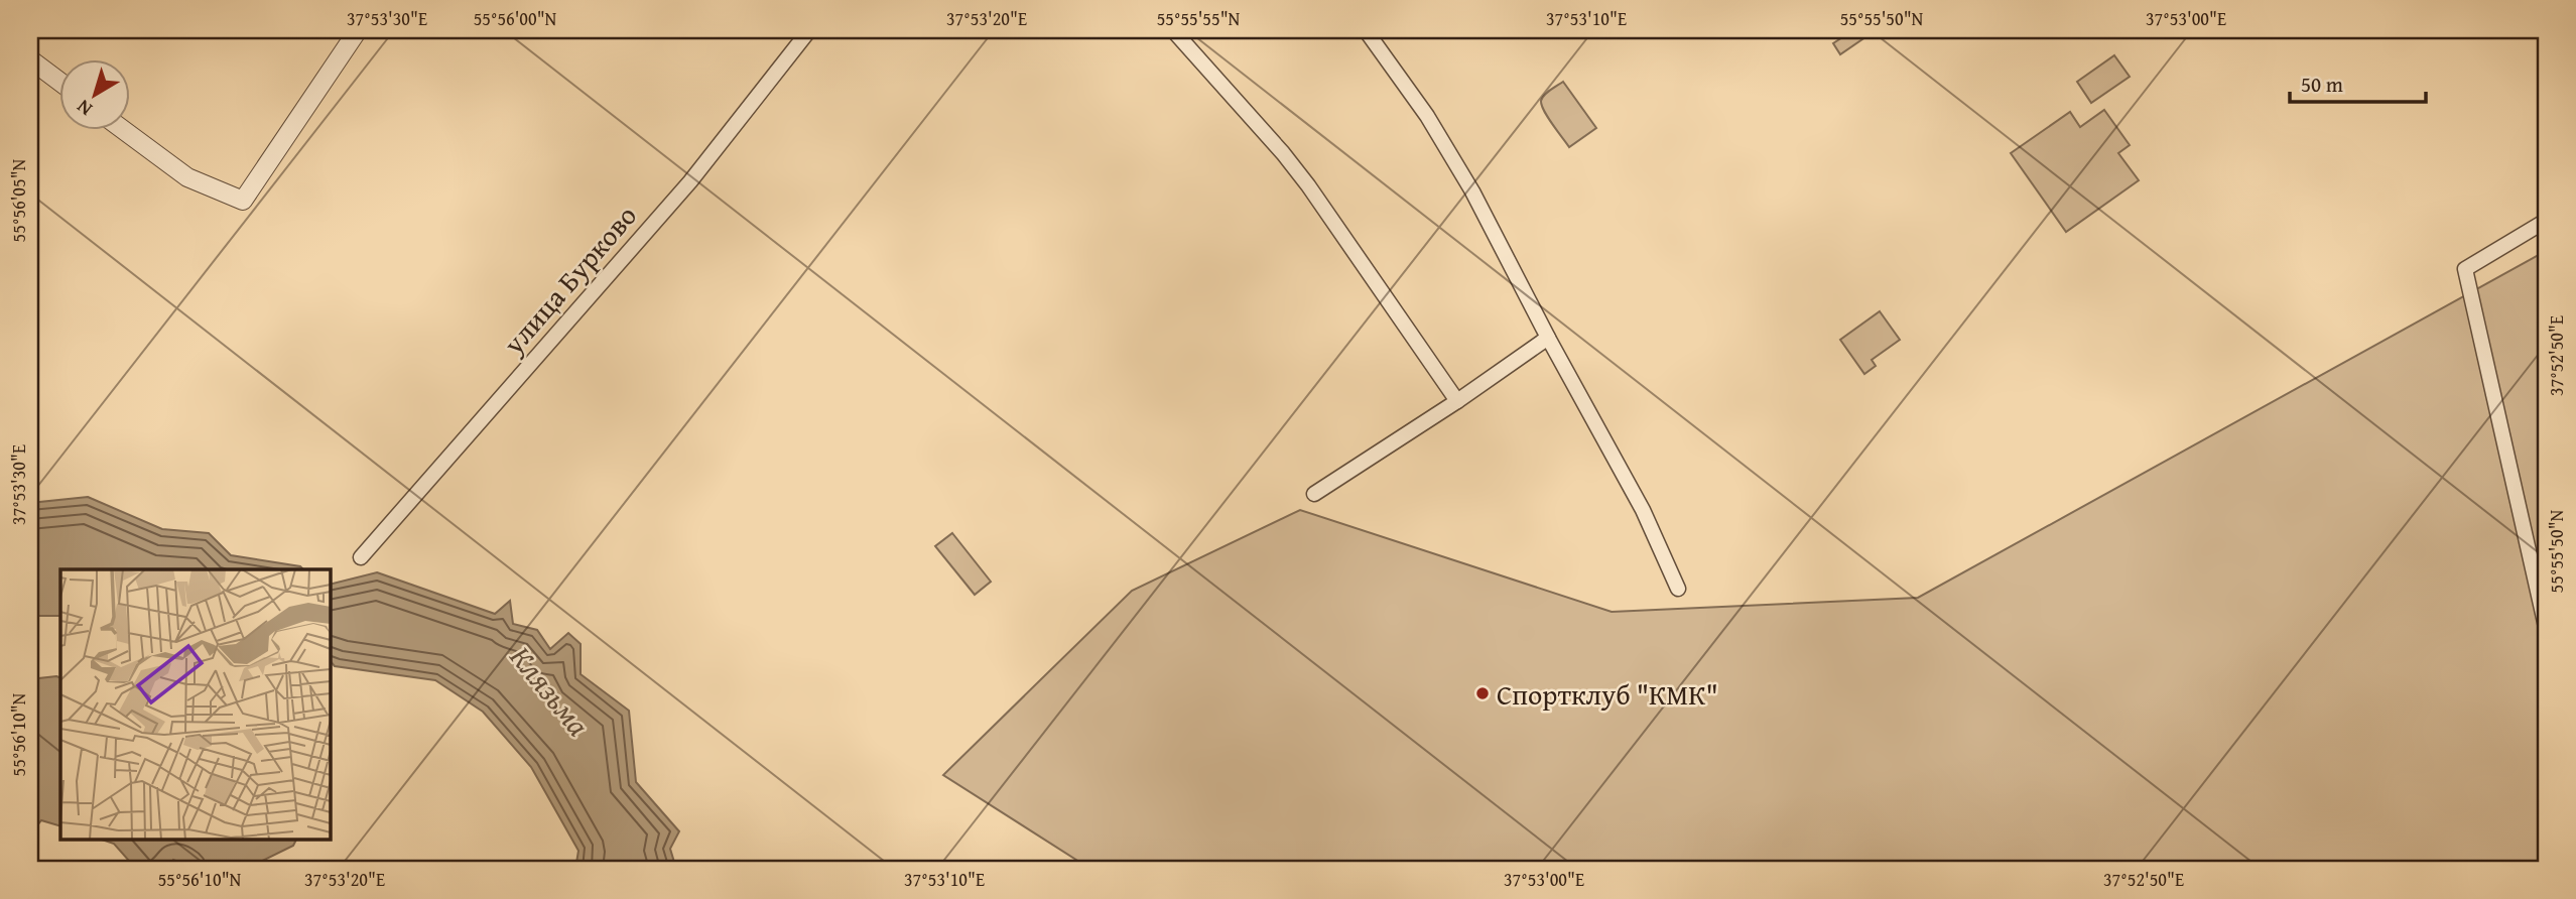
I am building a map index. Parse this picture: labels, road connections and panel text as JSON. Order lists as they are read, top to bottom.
{
  "streets": {
    "street": ["улица Бурково"]
  },
  "water": ["Клязьма"],
  "places": ["Спортклуб \"КМК\""],
  "scale_bar": "50 m",
  "north": "bottom left",
  "coordinates": [
    "37°53'30\"E",
    "55°56'00\"N",
    "37°53'20\"E",
    "55°55'55\"N",
    "37°53'10\"E",
    "55°55'50\"N",
    "37°53'00\"E",
    "55°56'05\"N",
    "37°52'50\"E",
    "55°56'10\"N"
  ]
}
